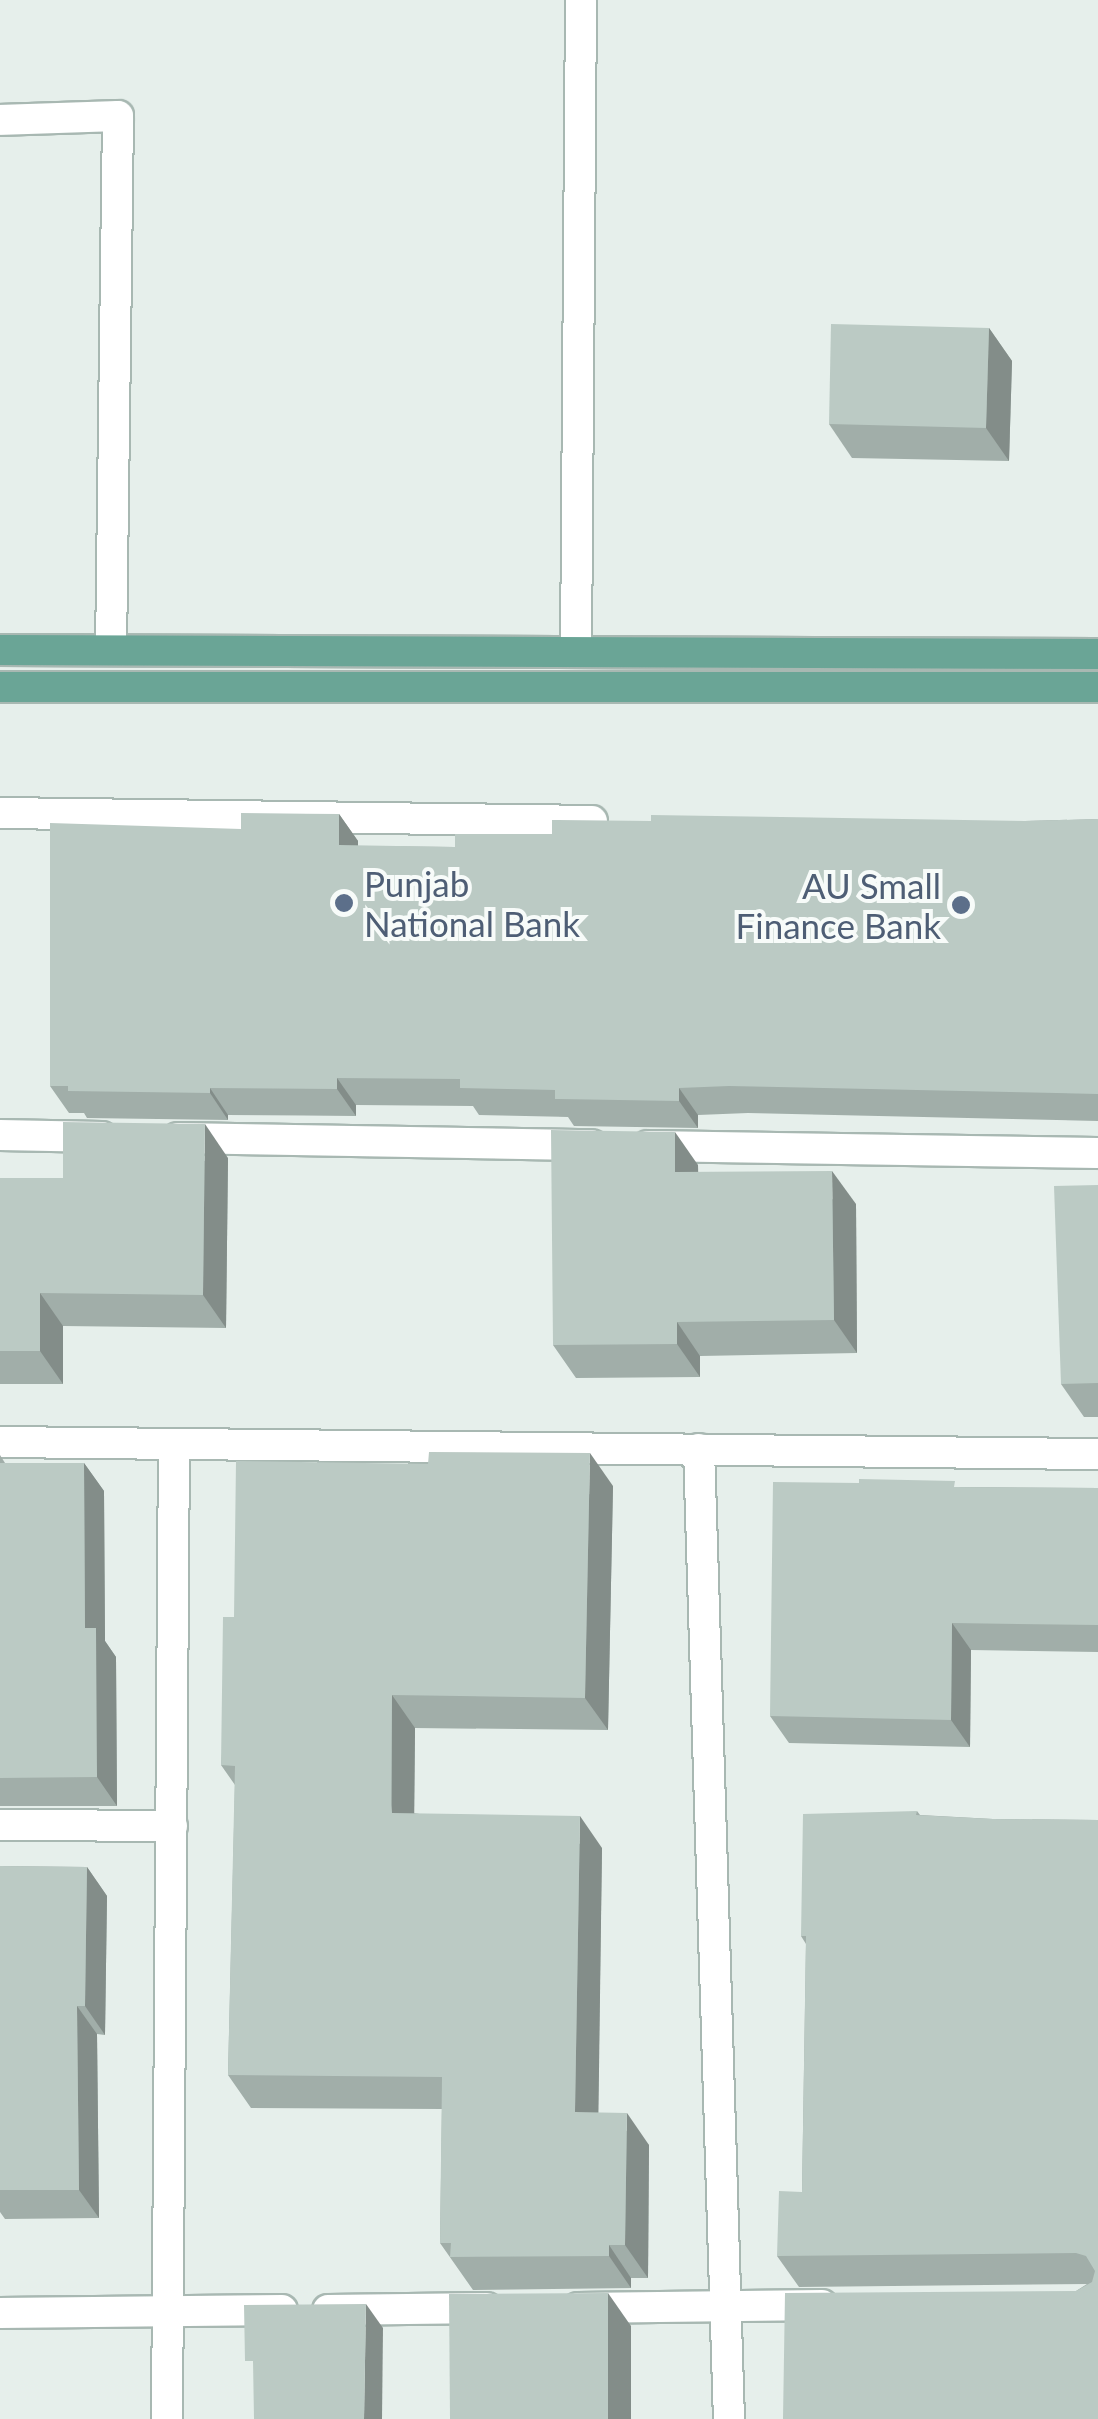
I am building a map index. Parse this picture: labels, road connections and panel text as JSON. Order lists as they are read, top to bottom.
{
  "places": ["Punjab National Bank", "AU Small Finance Bank"]
}
